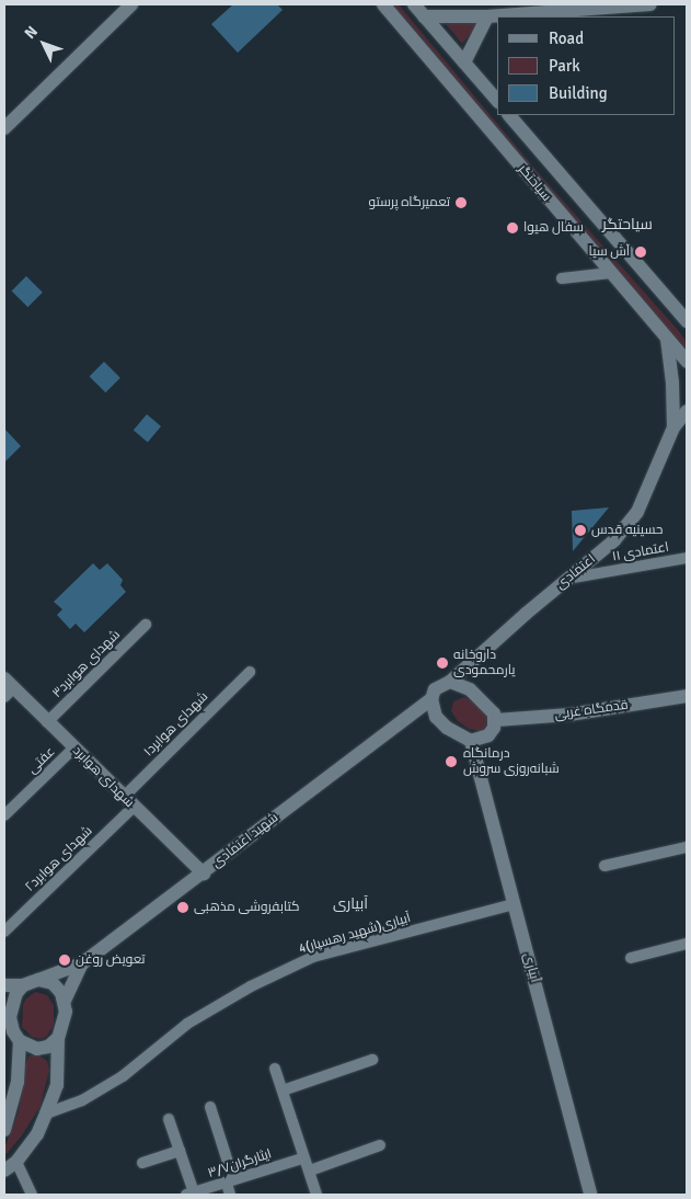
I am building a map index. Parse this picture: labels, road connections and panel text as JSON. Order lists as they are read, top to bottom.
{
  "streets": {
    "street": [
      "سیاحتگر",
      "۱۱ اعتمادی",
      "اعتمادی",
      "۳شهدای هوابرد",
      "قدمگاه غربی",
      "شهدای هوابرد۱",
      "عفتی",
      "شهدای هوابرد",
      "شهید اعتمادی",
      "شهدای هوابرد۲",
      "4آبیاری(شهید رهسپار)",
      "آبیاری",
      "ایثارگران۳/۷"
    ]
  },
  "crossings": [
    ["۱۱ اعتمادی", "اعتمادی"],
    ["اعتمادی", "قدمگاه غربی"],
    ["اعتمادی", "شهید اعتمادی"],
    ["اعتمادی", "آبیاری"],
    ["۳شهدای هوابرد", "شهدای هوابرد"],
    ["قدمگاه غربی", "شهید اعتمادی"],
    ["قدمگاه غربی", "آبیاری"],
    ["شهدای هوابرد۱", "شهدای هوابرد"],
    ["شهدای هوابرد۱", "شهدای هوابرد۲"],
    ["عفتی", "شهدای هوابرد"],
    ["شهدای هوابرد", "شهید اعتمادی"],
    ["شهدای هوابرد", "شهدای هوابرد۲"],
    ["شهید اعتمادی", "آبیاری"],
    ["4آبیاری(شهید رهسپار)", "آبیاری"]
  ],
  "districts": ["سیاحتگر", "آبیاری"],
  "places": [
    "تعمیرگاه پرستو",
    "سفال هیوا",
    "آش سیا",
    "حسینیه قدس",
    "داروخانه یارمحمودی",
    "درمانگاه شبانه‌روزی سروش",
    "کتابفروشی مذهبی",
    "تعویض روغن"
  ],
  "legend": ["Road", "Park", "Building"],
  "north": "top left"
}
